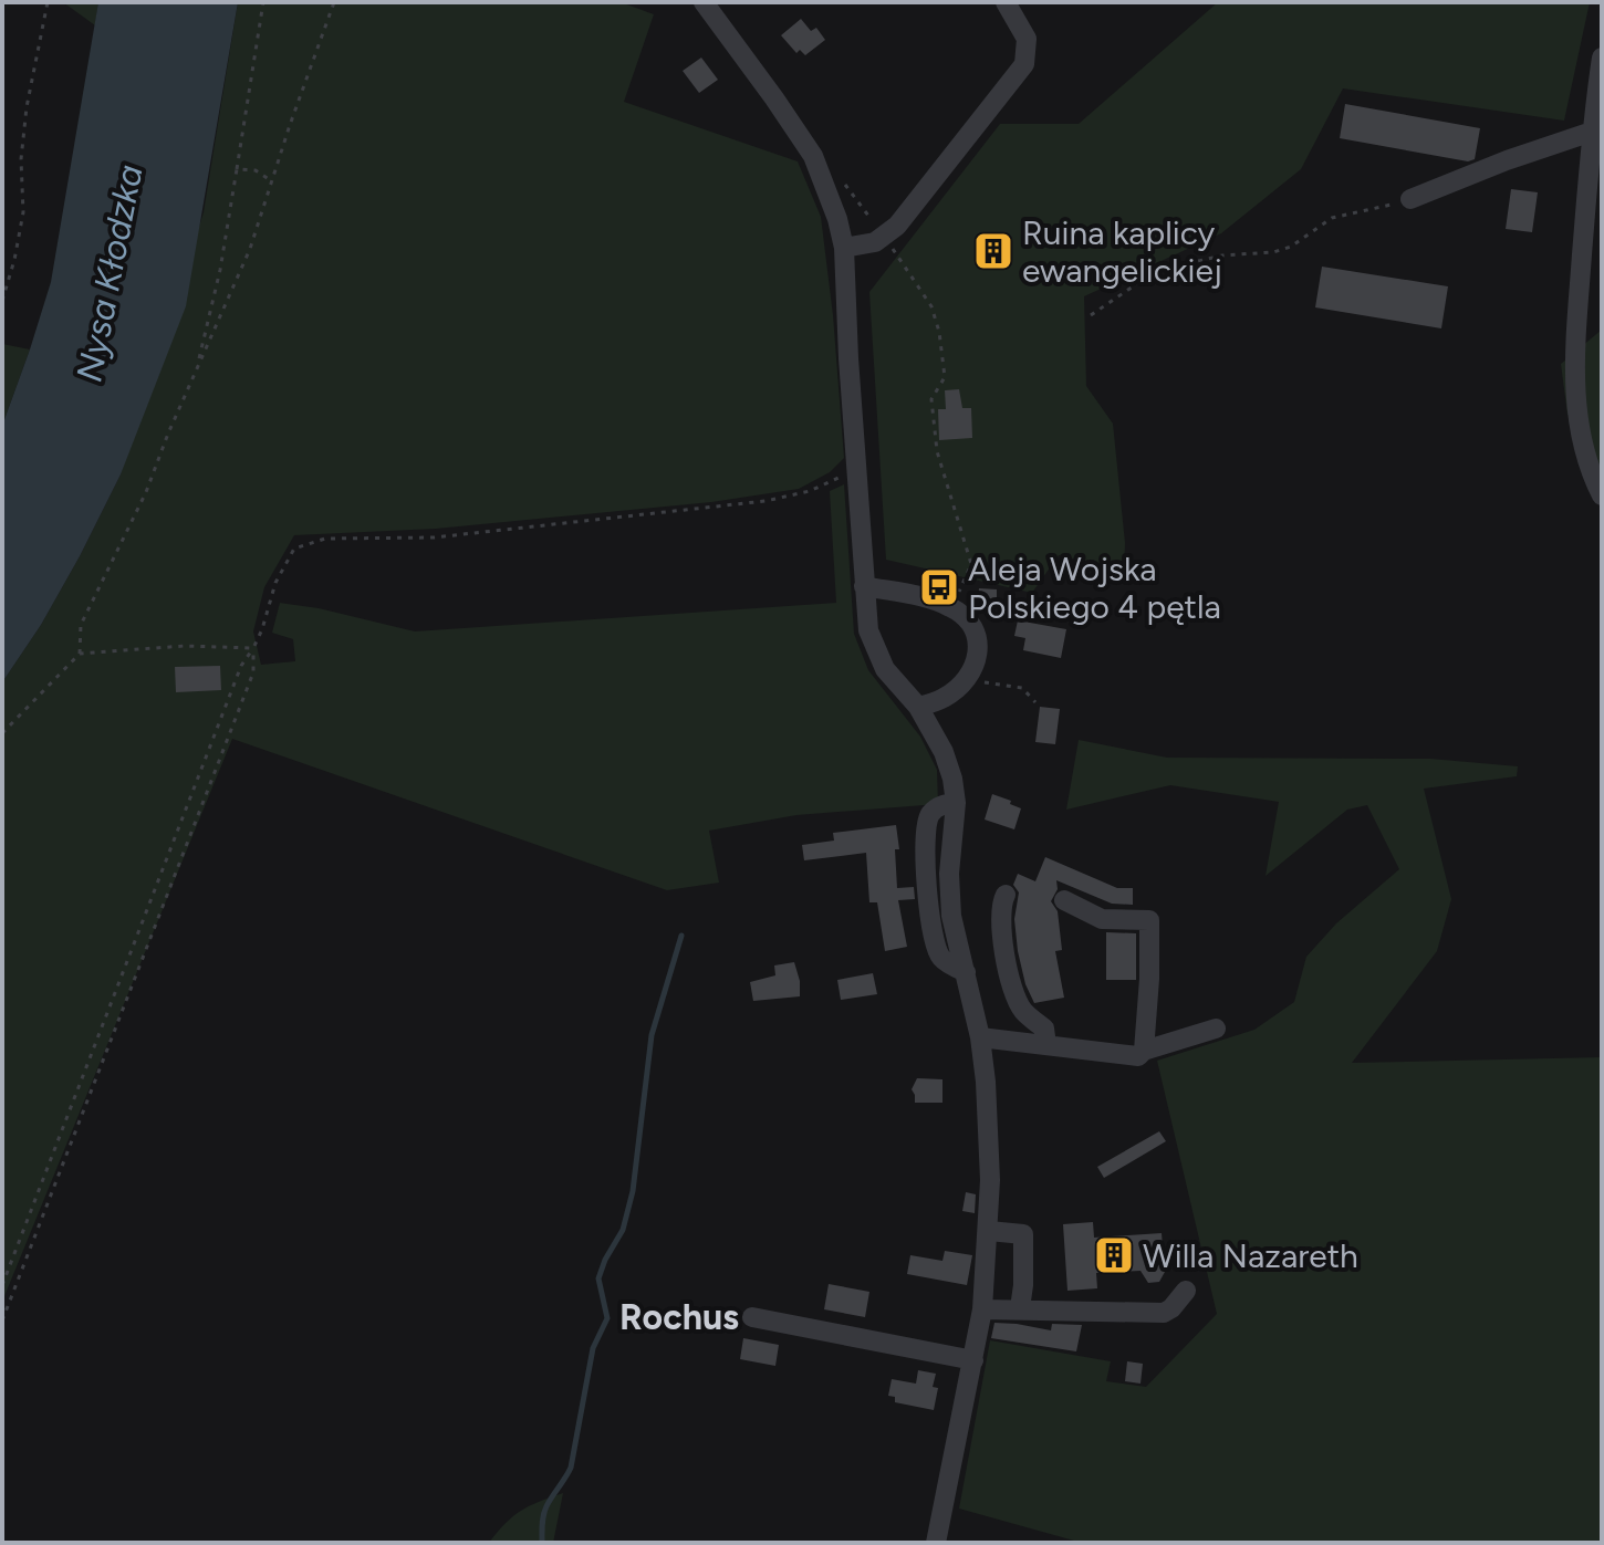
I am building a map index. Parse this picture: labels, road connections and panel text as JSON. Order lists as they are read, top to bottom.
{
  "districts": ["Rochus"],
  "water": ["Nysa Kłodzka"],
  "places": {
    "building": ["Ruina kaplicy ewangelickiej", "Willa Nazareth"],
    "bus stop": ["Aleja Wojska Polskiego 4 pętla"]
  }
}
